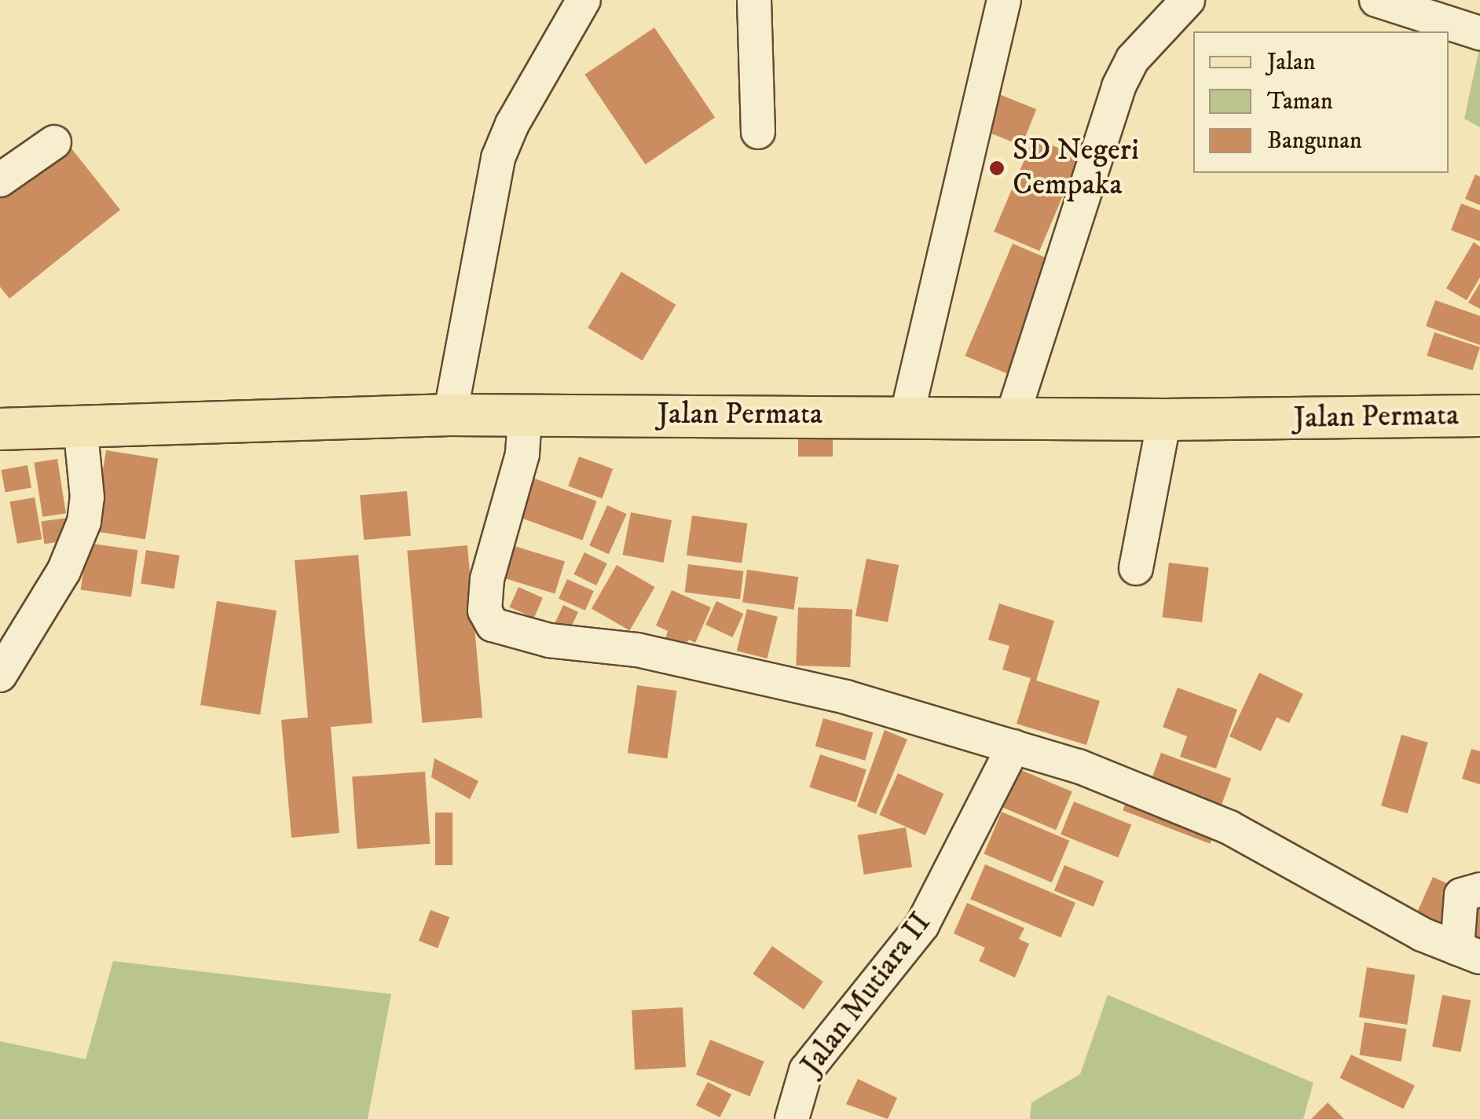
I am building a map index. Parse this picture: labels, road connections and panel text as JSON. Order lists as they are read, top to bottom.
{
  "streets": {
    "main road": ["Jalan Permata"],
    "street": ["Jalan Mutiara II"]
  },
  "places": ["SD Negeri Cempaka"],
  "legend": ["Jalan", "Taman", "Bangunan"]
}
